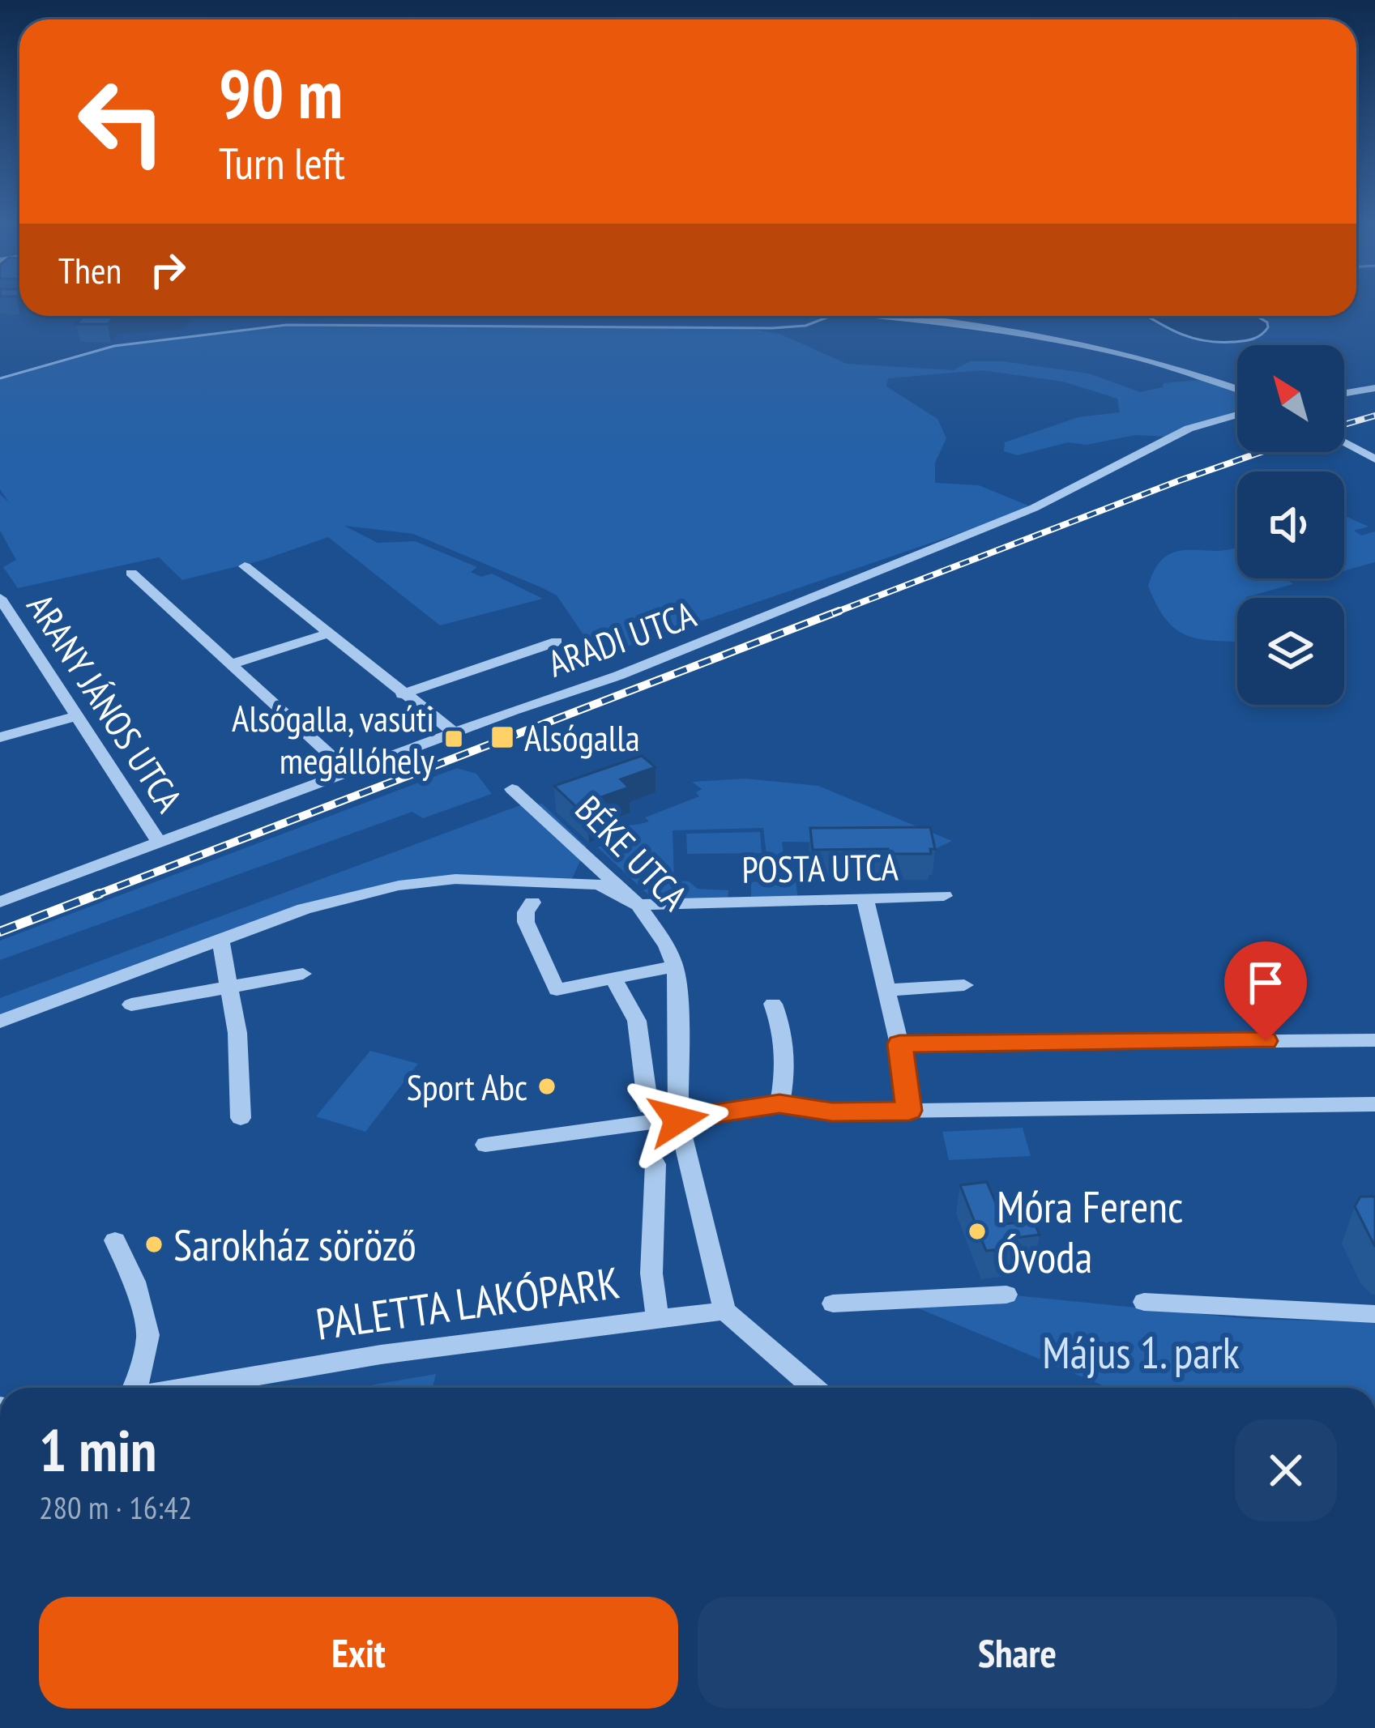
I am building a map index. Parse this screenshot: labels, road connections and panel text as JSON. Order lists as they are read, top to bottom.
{
  "streets": {
    "street": [
      "ARADI UTCA",
      "ARANY JÁNOS UTCA",
      "BÉKE UTCA",
      "POSTA UTCA",
      "PALETTA LAKÓPARK"
    ]
  },
  "crossings": [
    ["ARADI UTCA", "ARANY JÁNOS UTCA"],
    ["BÉKE UTCA", "POSTA UTCA"],
    ["BÉKE UTCA", "PALETTA LAKÓPARK"]
  ],
  "parks": ["Május 1. park"],
  "places": {
    "transit": ["Alsógalla", "Alsógalla, vasúti megállóhely"],
    "other": ["Sport Abc", "Móra Ferenc Óvoda", "Sarokház söröző"]
  },
  "north": "top left",
  "page": {
    "turn": ["90 m", "Turn left"],
    "then": "Then",
    "heading": ["1 min", "280 m · 16:42"],
    "buttons": ["Exit", "Share"]
  }
}
